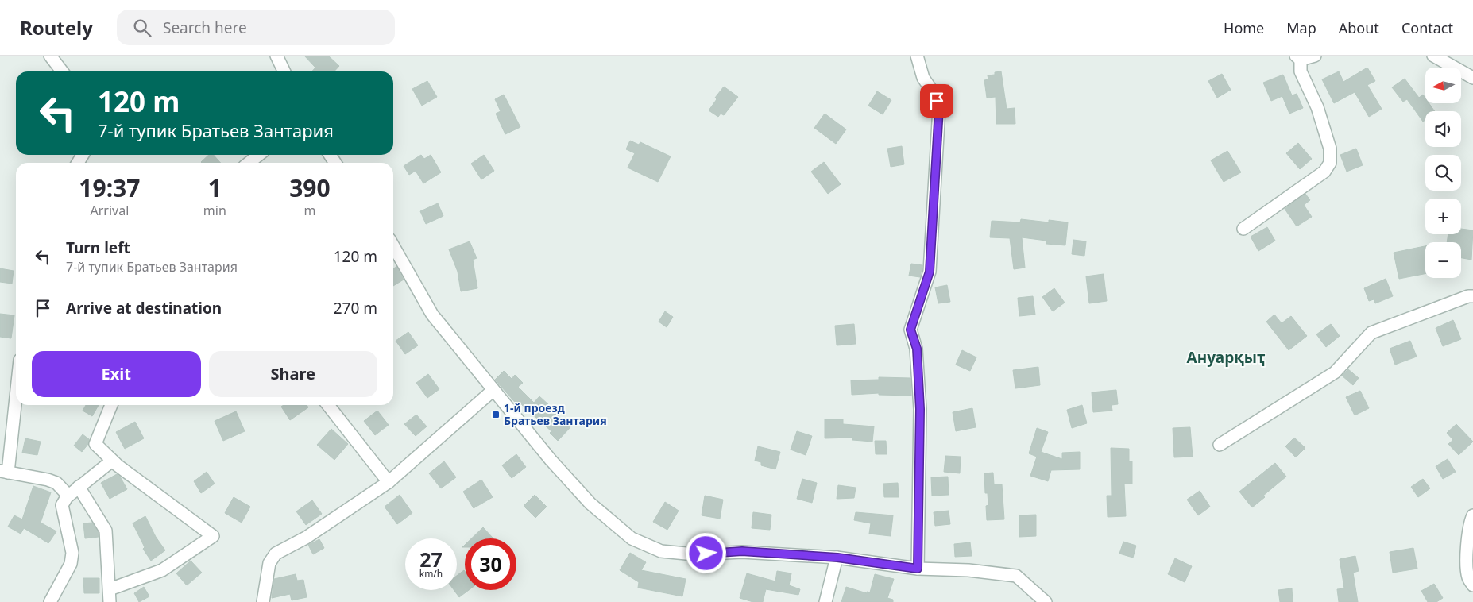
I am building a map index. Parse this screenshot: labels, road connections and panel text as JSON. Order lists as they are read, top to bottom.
{
  "districts": ["Ануарқыҭ"],
  "places": {
    "transit": ["1-й проезд Братьев Зантария"]
  },
  "north": "left",
  "page": {
    "header": "Routely",
    "search": "Search here",
    "nav": [
      "Home",
      "Map",
      "About",
      "Contact"
    ],
    "map_buttons": ["+", "−"],
    "turn": ["120 m", "7-й тупик Братьев Зантария"],
    "eta": [
      "19:37",
      "Arrival",
      "1",
      "min",
      "390",
      "m"
    ],
    "list": [
      {
        "name": "Turn left",
        "note": "7-й тупик Братьев Зантария",
        "value": "120 m"
      },
      {
        "name": "Arrive at destination",
        "value": "270 m"
      }
    ],
    "buttons": ["Exit", "Share"],
    "speed": "27 km/h",
    "limit": "30"
  }
}
